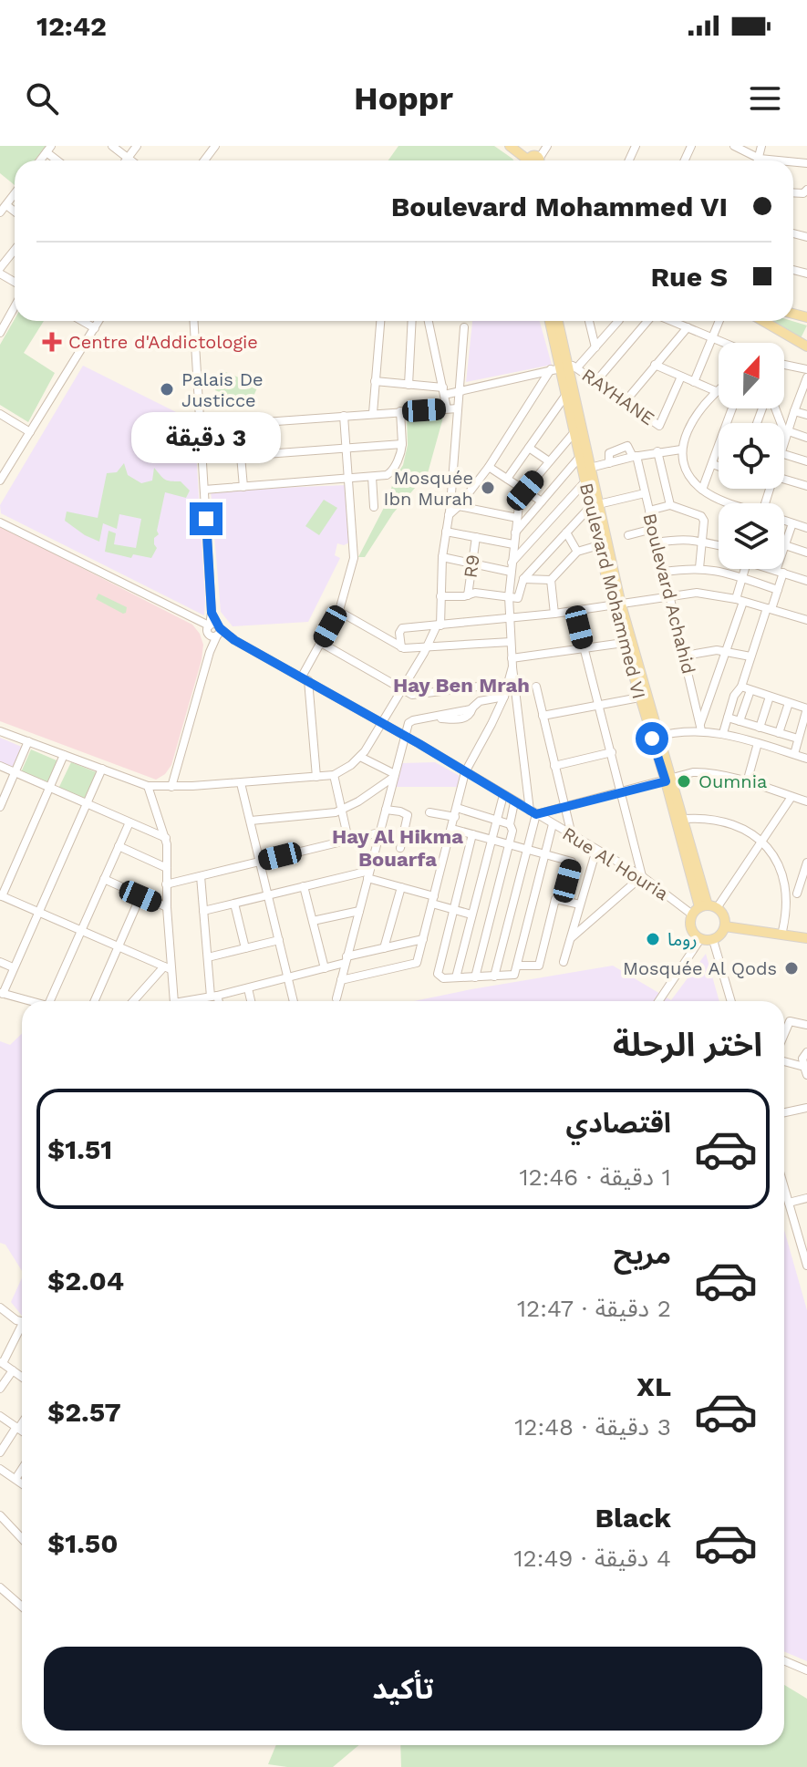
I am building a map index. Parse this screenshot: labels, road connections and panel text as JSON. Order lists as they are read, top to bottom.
{
  "streets": {
    "main road": ["Boulevard Mohammed VI"],
    "street": [
      "RAYHANE",
      "R9",
      "Boulevard Achahid",
      "Rue Al Houria"
    ]
  },
  "crossings": [
    ["RAYHANE", "Boulevard Mohammed VI"],
    ["Boulevard Mohammed VI", "Rue Al Houria"]
  ],
  "districts": ["Hay Ben Mrah", "Hay Al Hikma Bouarfa"],
  "places": {
    "health": ["Centre d'Addictologie"],
    "other": [
      "Palais De Justicce",
      "Mosquée Ibn Murah",
      "Oumnia",
      "روما",
      "Mosquée Al Qods"
    ]
  },
  "north": "top",
  "page": {
    "status": "12:42",
    "header": "Hoppr",
    "banner": ["Boulevard Mohammed VI", "Rue S"],
    "bubble": "3 دقيقة",
    "heading": "اختر الرحلة",
    "list": [
      {
        "name": "اقتصادي",
        "note": "1 دقيقة · 12:46",
        "value": "$1.51"
      },
      {
        "name": "مريح",
        "note": "2 دقيقة · 12:47",
        "value": "$2.04"
      },
      {
        "name": "XL",
        "note": "3 دقيقة · 12:48",
        "value": "$2.57"
      },
      {
        "name": "Black",
        "note": "4 دقيقة · 12:49",
        "value": "$1.50"
      }
    ],
    "buttons": "تأكيد"
  }
}
